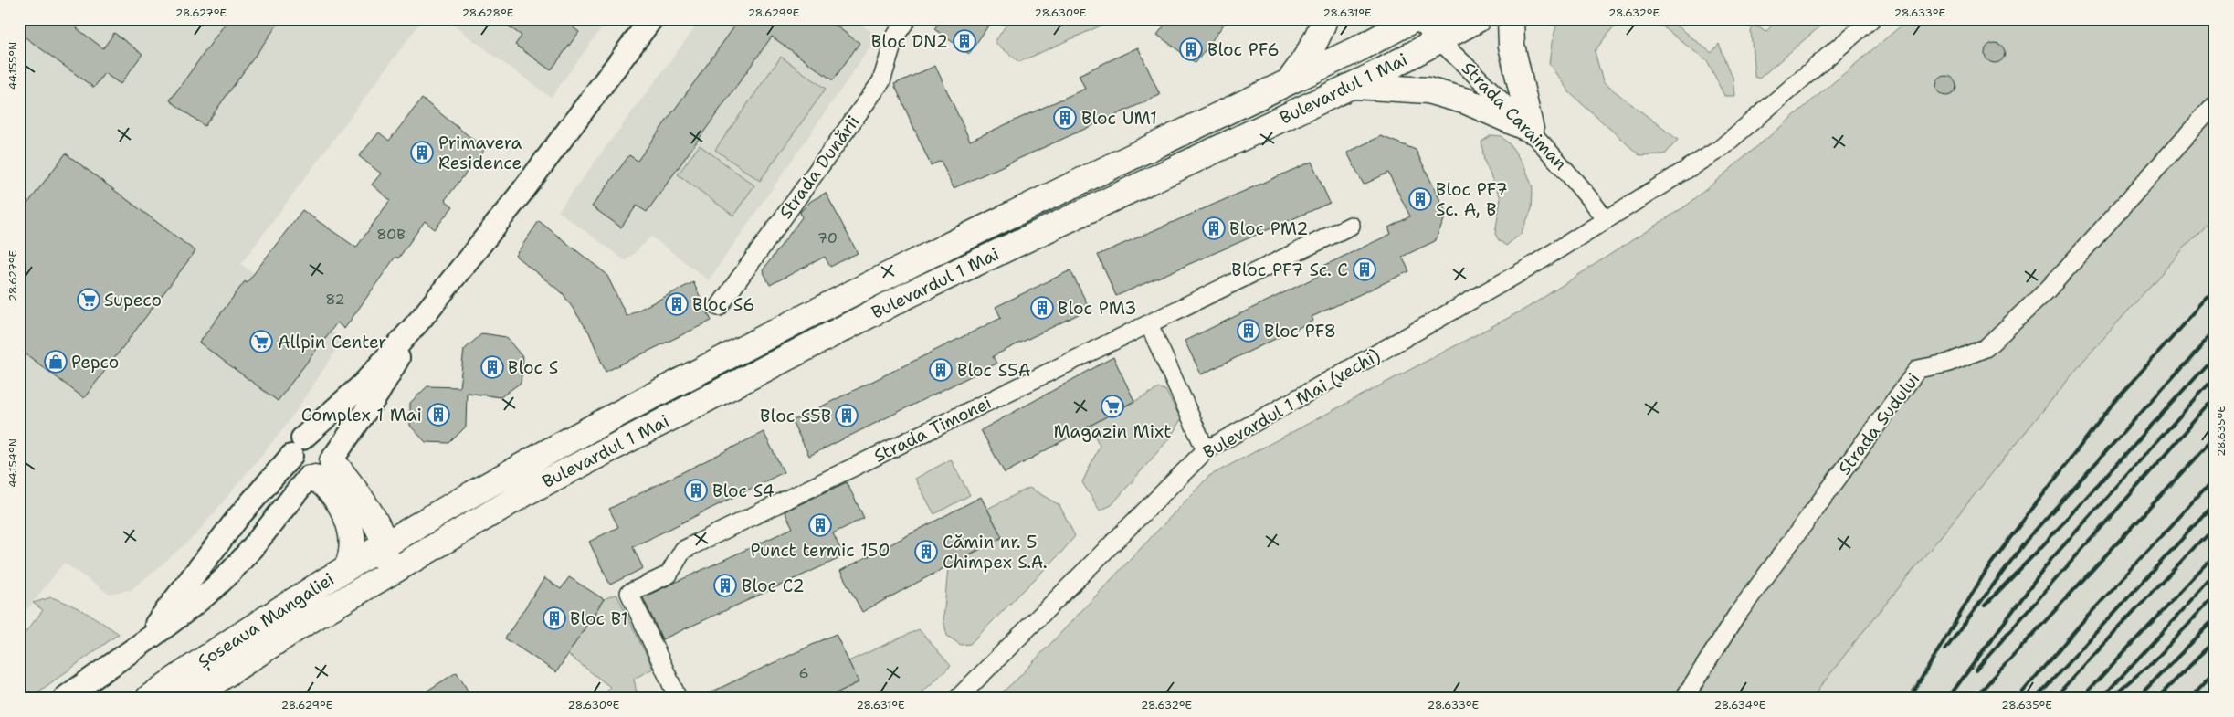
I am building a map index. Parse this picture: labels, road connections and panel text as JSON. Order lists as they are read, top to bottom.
{
  "streets": {
    "main road": ["Bulevardul 1 Mai", "Șoseaua Mangaliei"],
    "street": [
      "Strada Caraiman",
      "Strada Dunării",
      "Bulevardul 1 Mai (vechi)",
      "Strada Sudului",
      "Strada Timonei"
    ]
  },
  "crossings": [
    ["Bulevardul 1 Mai", "Strada Caraiman"],
    ["Bulevardul 1 Mai", "Șoseaua Mangaliei"],
    ["Strada Caraiman", "Bulevardul 1 Mai (vechi)"]
  ],
  "places": {
    "building": [
      "Bloc DN2",
      "Bloc PF6",
      "Bloc UM1",
      "Primavera Residence",
      "Bloc PF7 Sc. A, B",
      "Bloc PM2",
      "Bloc PF7 Sc. C",
      "Bloc S6",
      "Bloc PM3",
      "Bloc PF8",
      "Bloc S",
      "Bloc S5A",
      "Complex 1 Mai",
      "Bloc S5B",
      "Bloc S4",
      "Punct termic 150",
      "Cămin nr. 5 Chimpex S.A.",
      "Bloc C2",
      "Bloc B1"
    ],
    "supermarket": ["Supeco", "Allpin Center", "Magazin Mixt"],
    "shop": ["Pepco"]
  },
  "house_numbers": [
    "80B",
    "70",
    "82",
    "6"
  ],
  "coordinates": [
    "28.627°E",
    "28.628°E",
    "28.629°E",
    "28.630°E",
    "28.631°E",
    "28.632°E",
    "28.633°E",
    "44.155°N",
    "28.635°E",
    "44.154°N",
    "28.634°E"
  ]
}
